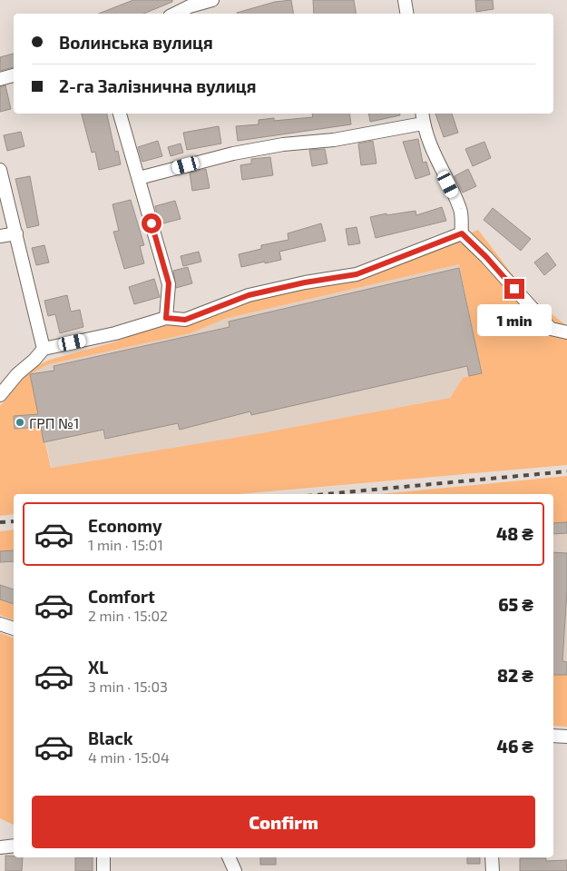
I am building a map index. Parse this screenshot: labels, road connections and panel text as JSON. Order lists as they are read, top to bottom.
{
  "places": ["ГРП №1"],
  "page": {
    "banner": ["Волинська вулиця", "2-га Залізнична вулиця"],
    "bubble": "1 min",
    "list": [
      {
        "name": "Economy",
        "note": "1 min · 15:01",
        "value": "48 ₴"
      },
      {
        "name": "Comfort",
        "note": "2 min · 15:02",
        "value": "65 ₴"
      },
      {
        "name": "XL",
        "note": "3 min · 15:03",
        "value": "82 ₴"
      },
      {
        "name": "Black",
        "note": "4 min · 15:04",
        "value": "46 ₴"
      }
    ],
    "buttons": "Confirm"
  }
}
